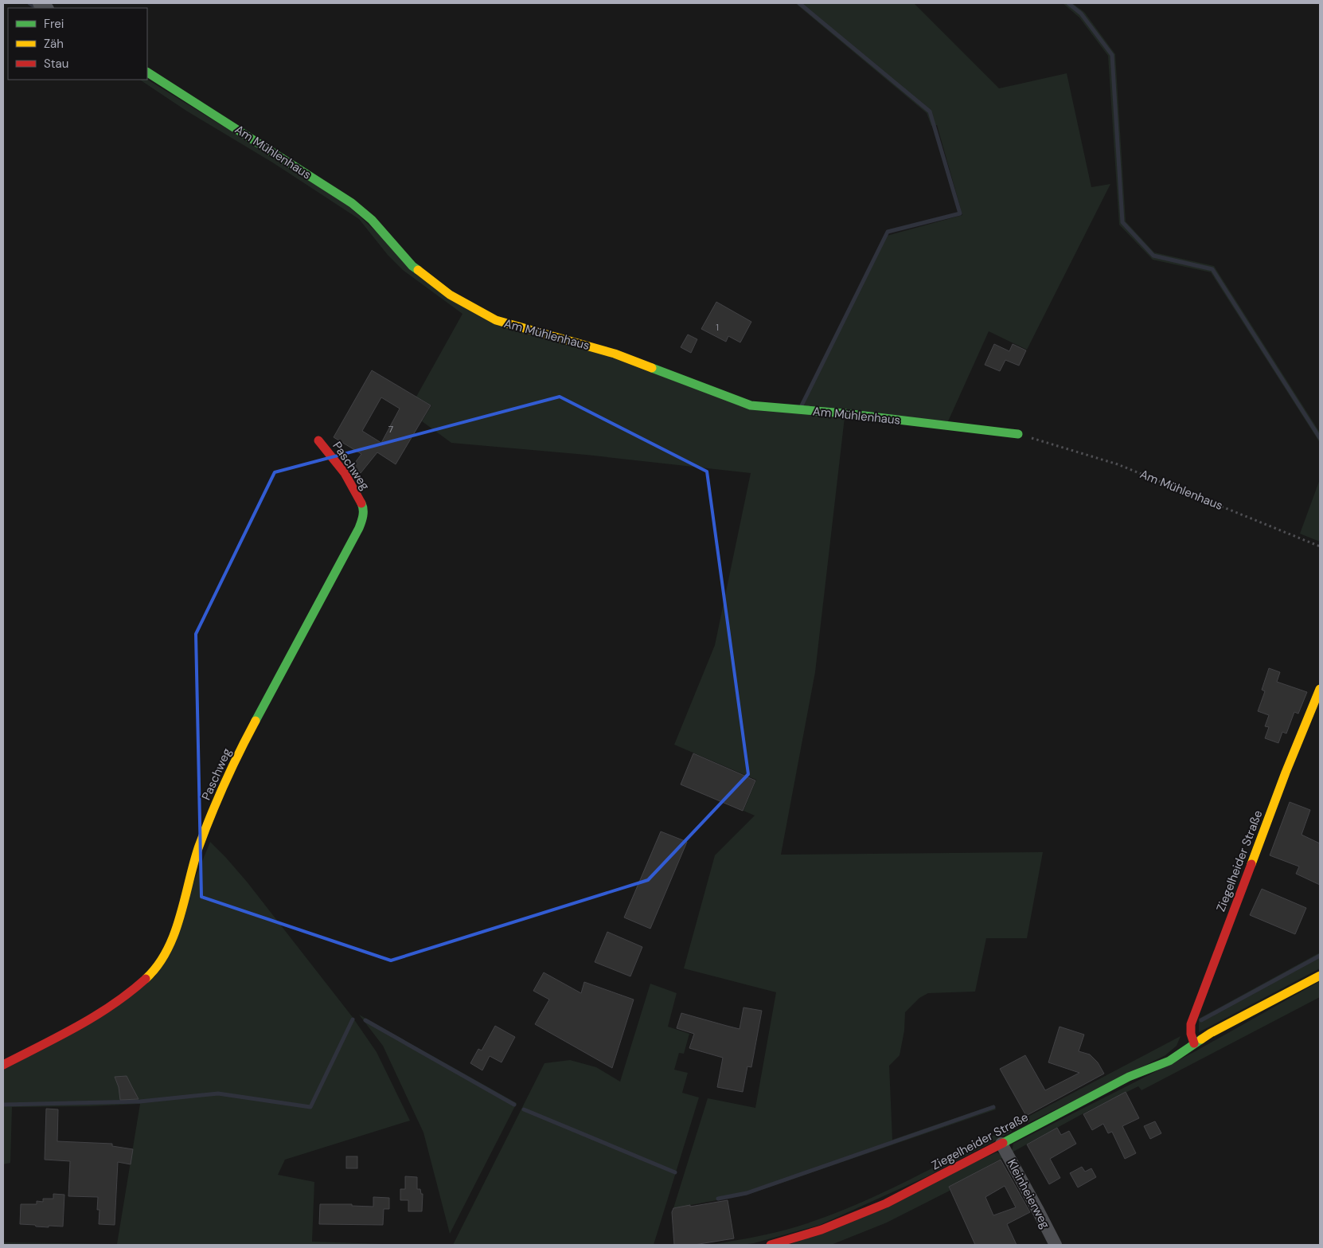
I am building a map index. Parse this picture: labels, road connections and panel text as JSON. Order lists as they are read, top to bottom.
{
  "streets": {
    "street": [
      "Am Mühlenhaus",
      "Paschweg",
      "Ziegelheider Straße",
      "Kleinheierweg"
    ]
  },
  "crossings": [
    ["Ziegelheider Straße", "Kleinheierweg"]
  ],
  "house_numbers": ["1", "7"],
  "legend": ["Frei", "Zäh", "Stau"]
}
